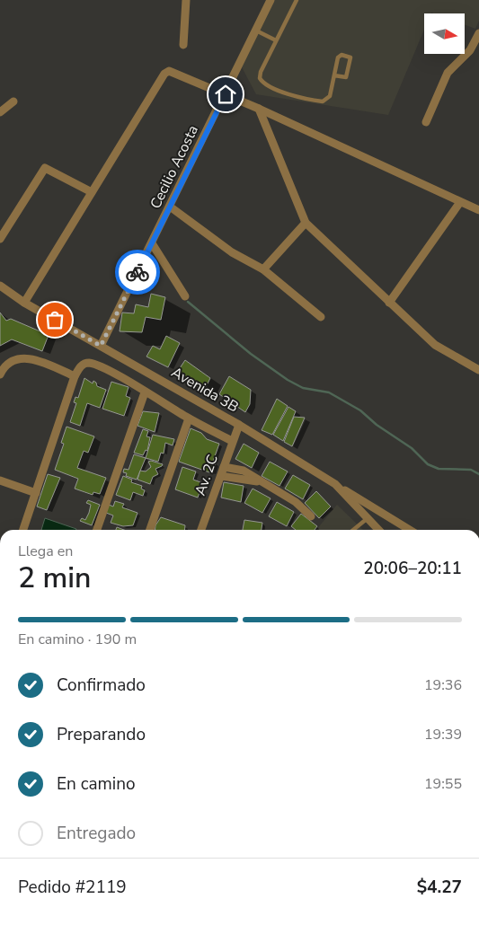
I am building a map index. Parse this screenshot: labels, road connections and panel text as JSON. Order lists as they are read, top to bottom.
{
  "streets": {
    "street": ["Cecilio Acosta", "Avenida 3B", "Av. 2C"]
  },
  "crossings": [
    ["Cecilio Acosta", "Avenida 3B"],
    ["Avenida 3B", "Av. 2C"]
  ],
  "north": "right",
  "page": {
    "heading": ["2 min", "Llega en", "20:06–20:11"],
    "panel": ["Pedido #2119", "$4.27"],
    "bar": "En camino · 190 m",
    "list": [
      ["Confirmado", "19:36"],
      ["Preparando", "19:39"],
      ["En camino", "19:55"],
      "Entregado"
    ]
  }
}
